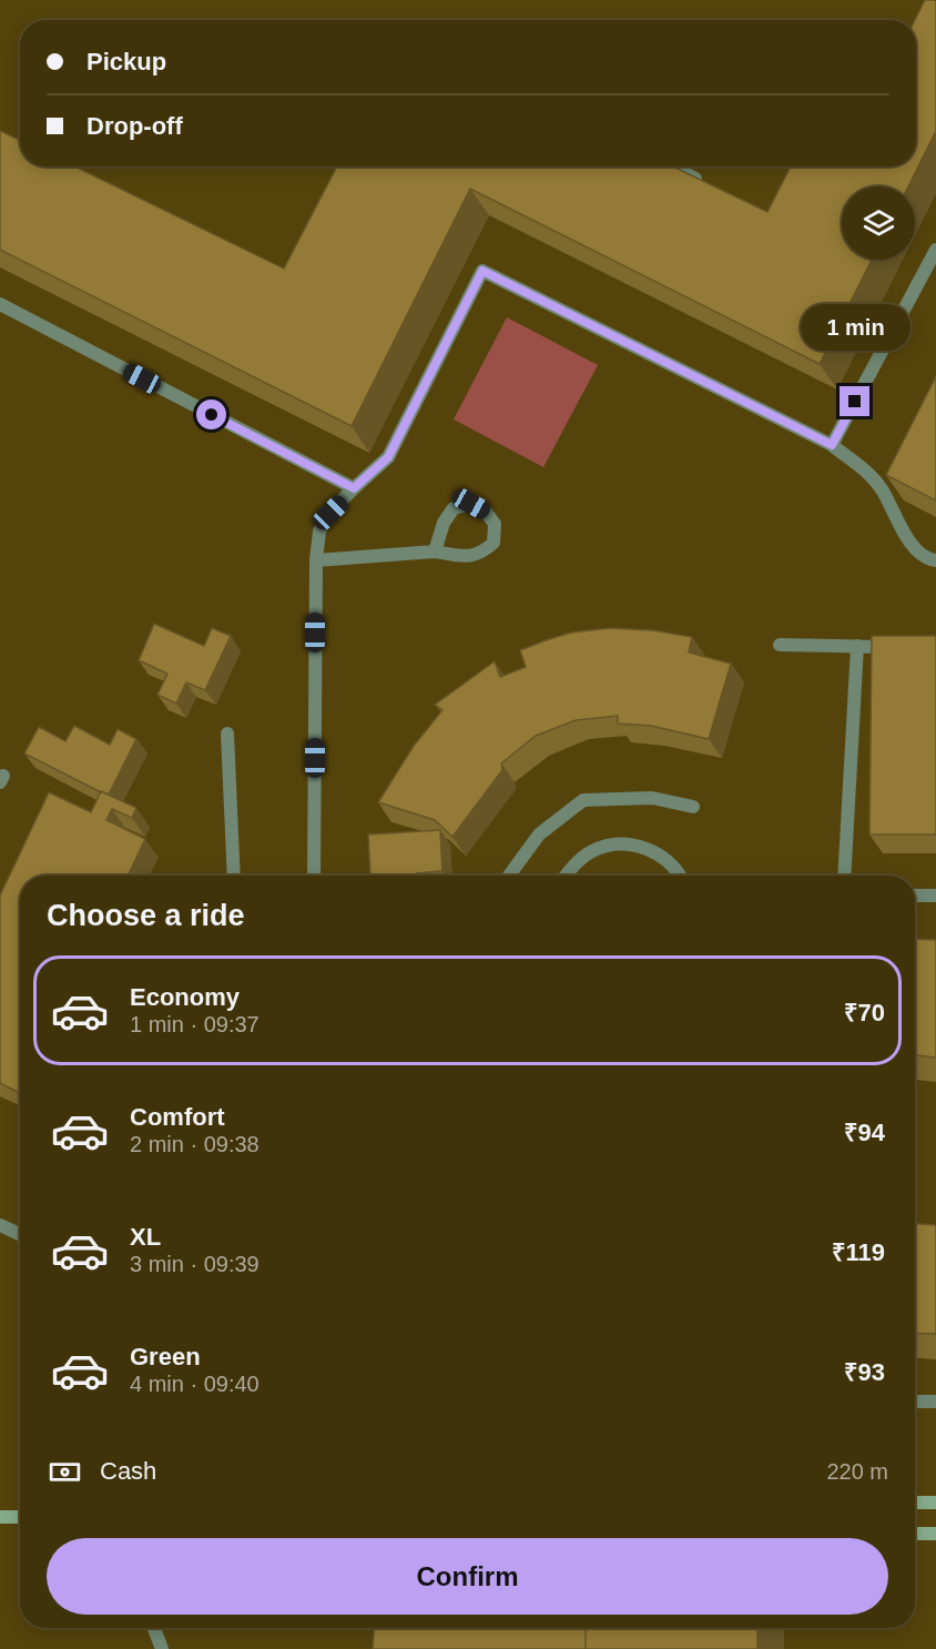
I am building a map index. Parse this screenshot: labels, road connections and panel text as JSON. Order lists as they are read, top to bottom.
{
  "page": {
    "banner": ["Pickup", "Drop-off"],
    "bubble": "1 min",
    "heading": "Choose a ride",
    "list": [
      {
        "name": "Economy",
        "note": "1 min · 09:37",
        "value": "₹70"
      },
      {
        "name": "Comfort",
        "note": "2 min · 09:38",
        "value": "₹94"
      },
      {
        "name": "XL",
        "note": "3 min · 09:39",
        "value": "₹119"
      },
      {
        "name": "Green",
        "note": "4 min · 09:40",
        "value": "₹93"
      }
    ],
    "pay": ["Cash", "220 m"],
    "buttons": "Confirm"
  }
}
